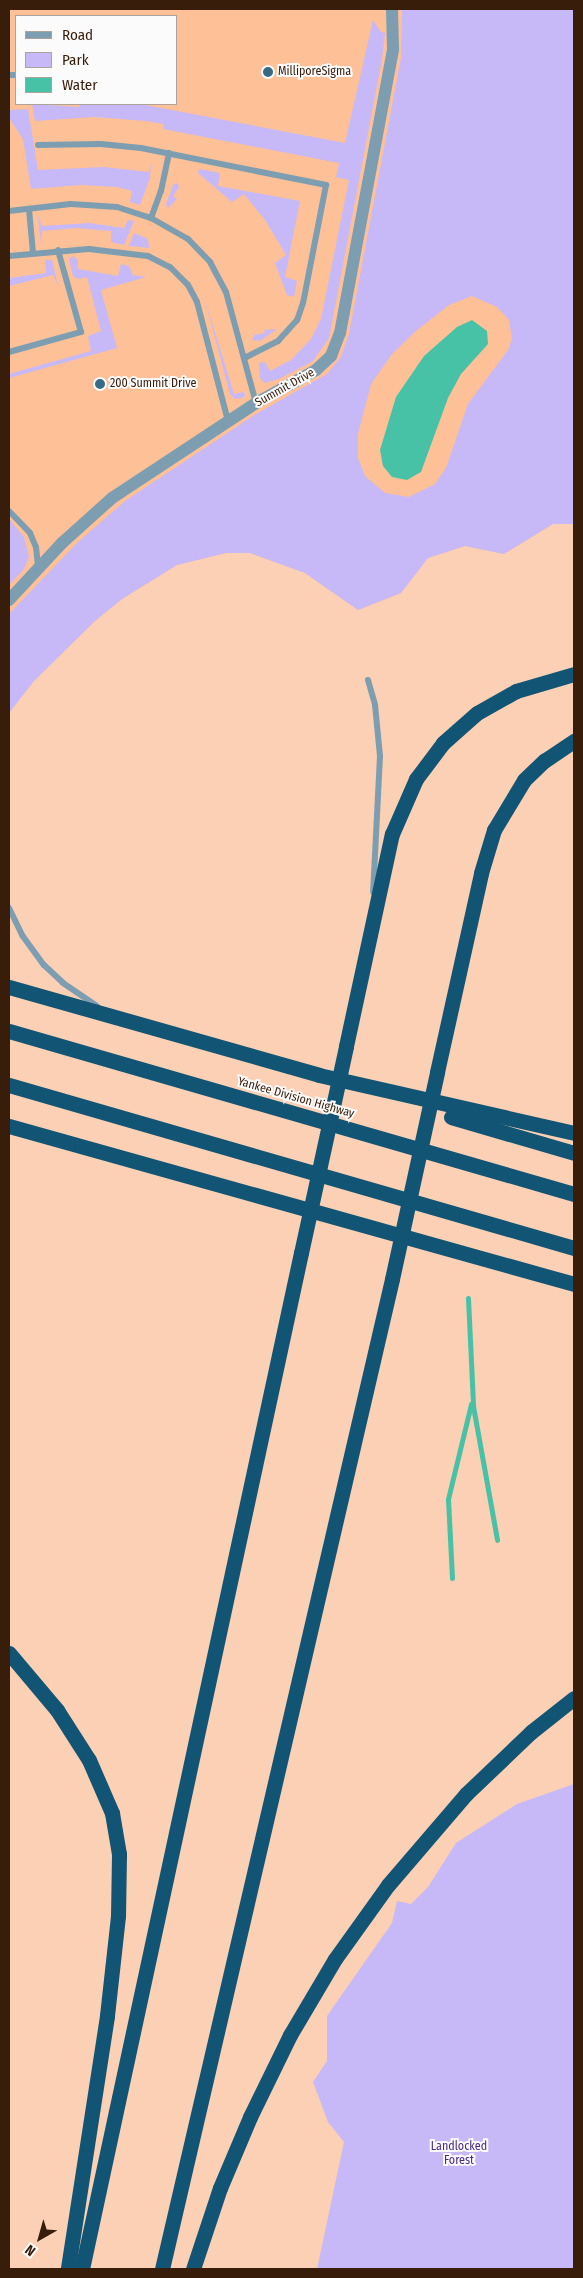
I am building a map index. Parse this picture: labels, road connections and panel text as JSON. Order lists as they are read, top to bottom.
{
  "streets": {
    "highway": ["Yankee Division Highway"],
    "street": ["Summit Drive"]
  },
  "parks": ["Landlocked Forest"],
  "places": ["MilliporeSigma", "200 Summit Drive"],
  "legend": ["Road", "Park", "Water"],
  "north": "bottom left"
}
